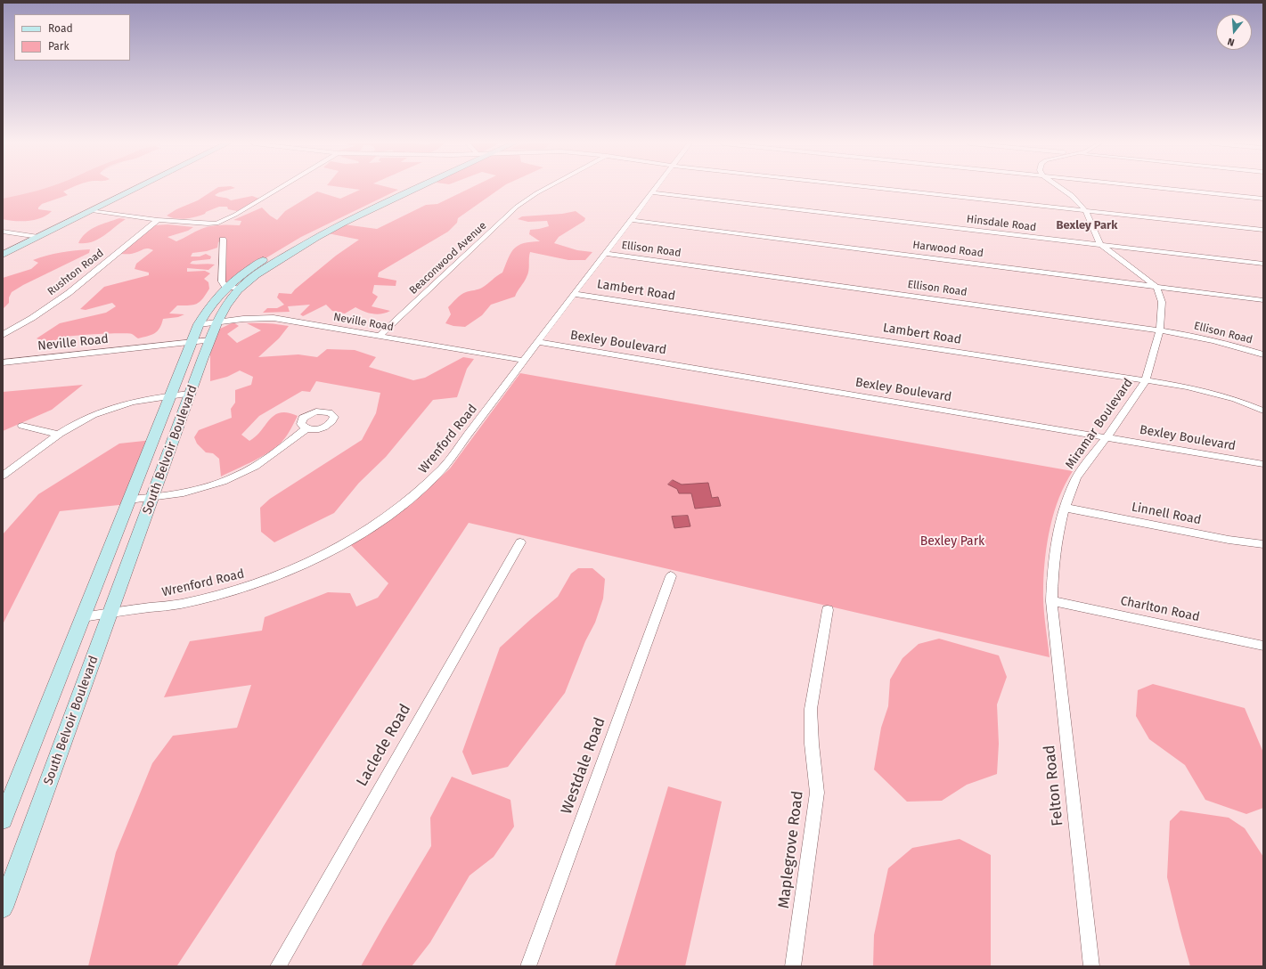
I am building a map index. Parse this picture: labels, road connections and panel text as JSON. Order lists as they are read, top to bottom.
{
  "streets": {
    "street": [
      "Hinsdale Road",
      "Ellison Road",
      "Harwood Road",
      "Beaconwood Avenue",
      "Rushton Road",
      "Lambert Road",
      "Neville Road",
      "Bexley Boulevard",
      "Miramar Boulevard",
      "Wrenford Road",
      "South Belvoir Boulevard",
      "Linnell Road",
      "Charlton Road",
      "Laclede Road",
      "Westdale Road",
      "Felton Road",
      "Maplegrove Road"
    ]
  },
  "crossings": [
    ["Hinsdale Road", "Wrenford Road"],
    ["Ellison Road", "Miramar Boulevard"],
    ["Ellison Road", "Wrenford Road"],
    ["Harwood Road", "Miramar Boulevard"],
    ["Harwood Road", "Wrenford Road"],
    ["Beaconwood Avenue", "Neville Road"],
    ["Lambert Road", "Miramar Boulevard"],
    ["Lambert Road", "Wrenford Road"],
    ["Neville Road", "Wrenford Road"],
    ["Neville Road", "South Belvoir Boulevard"],
    ["Bexley Boulevard", "Miramar Boulevard"],
    ["Bexley Boulevard", "Wrenford Road"],
    ["Miramar Boulevard", "Linnell Road"],
    ["Miramar Boulevard", "Charlton Road"],
    ["Miramar Boulevard", "Felton Road"],
    ["Wrenford Road", "South Belvoir Boulevard"],
    ["Charlton Road", "Felton Road"]
  ],
  "districts": ["Bexley Park"],
  "parks": ["Bexley Park"],
  "legend": ["Road", "Park"],
  "north": "bottom"
}
